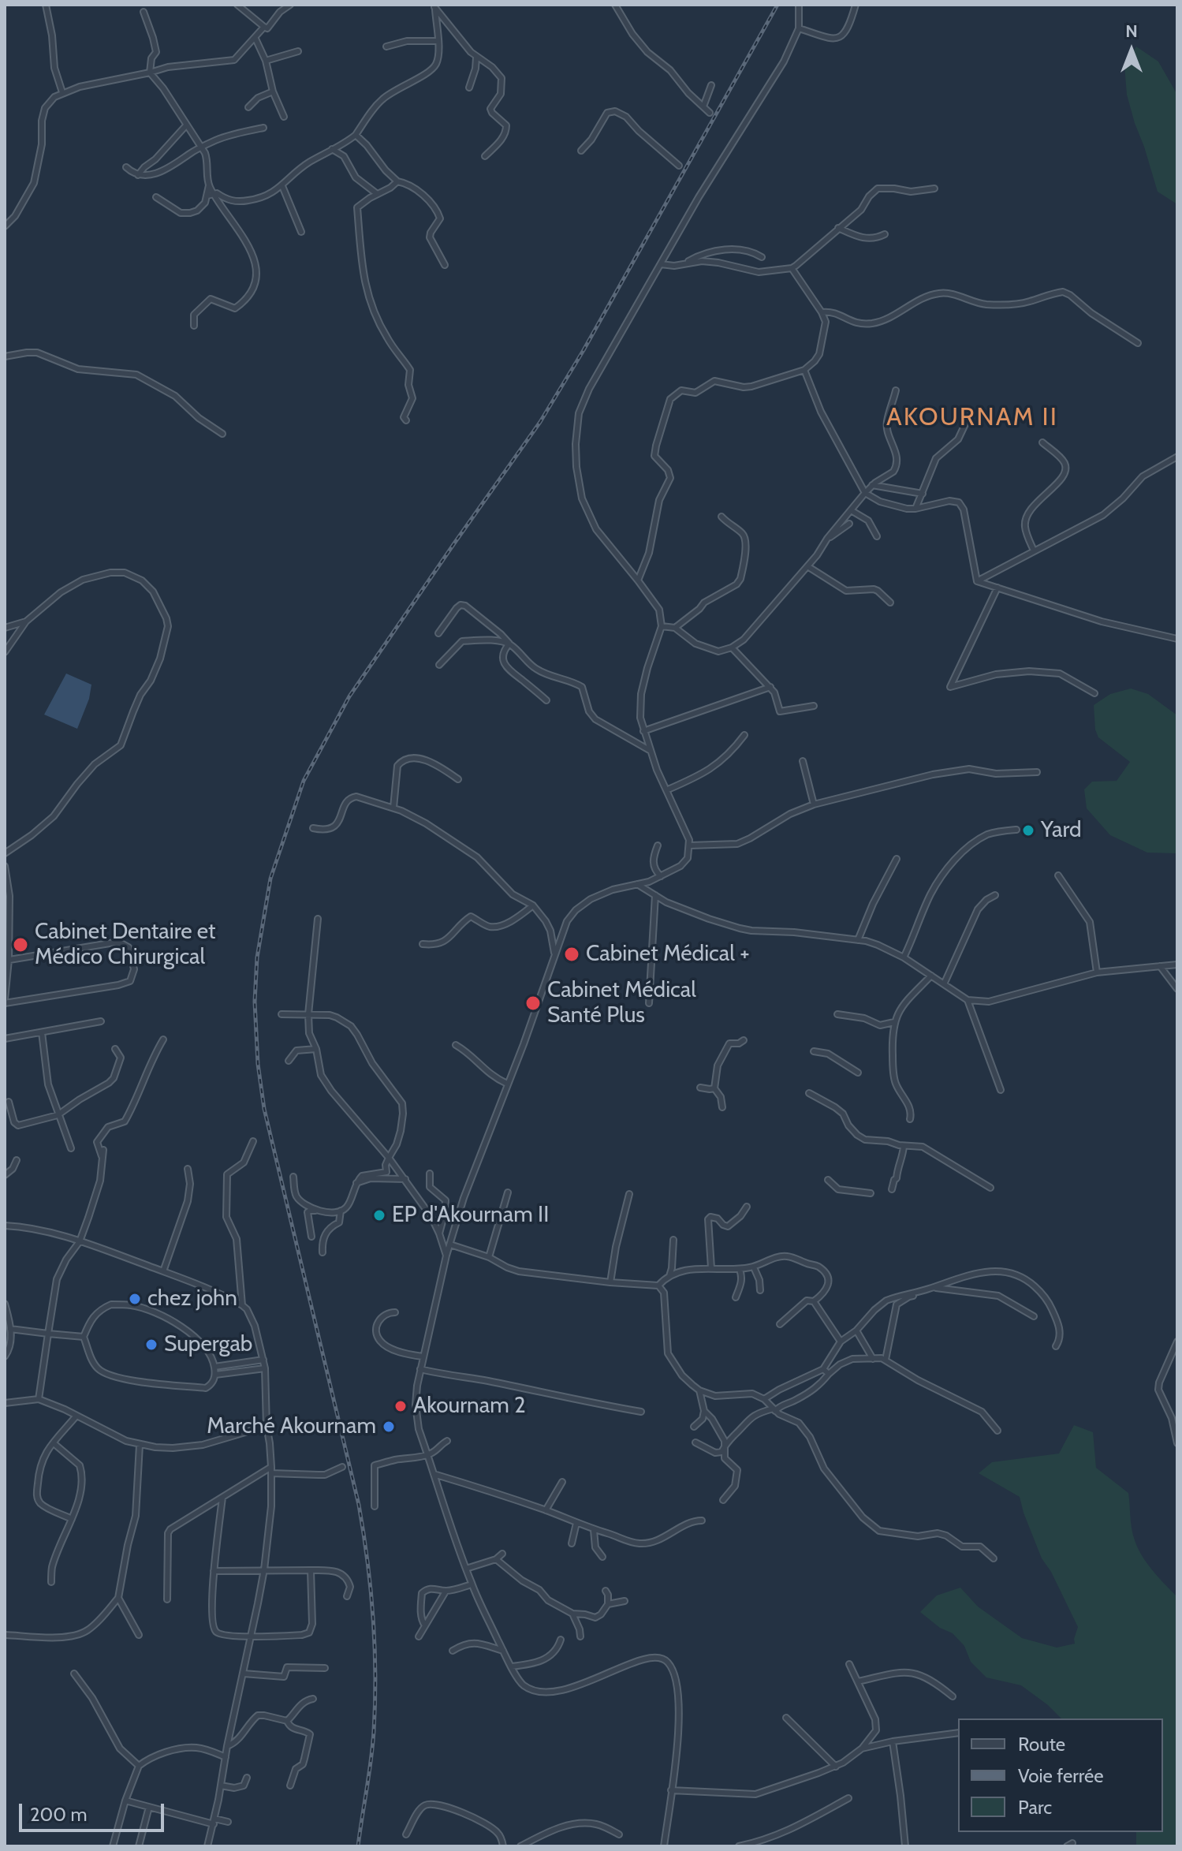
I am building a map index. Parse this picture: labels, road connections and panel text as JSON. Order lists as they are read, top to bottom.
{
  "districts": ["AKOURNAM II"],
  "places": [
    "Yard",
    "Cabinet Dentaire et Médico Chirurgical",
    "Cabinet Médical +",
    "Cabinet Médical Santé Plus",
    "EP d'Akournam II",
    "chez john",
    "Supergab",
    "Akournam 2",
    "Marché Akournam"
  ],
  "legend": ["Route", "Voie ferrée", "Parc"],
  "scale_bar": "200 m",
  "north": "top"
}
